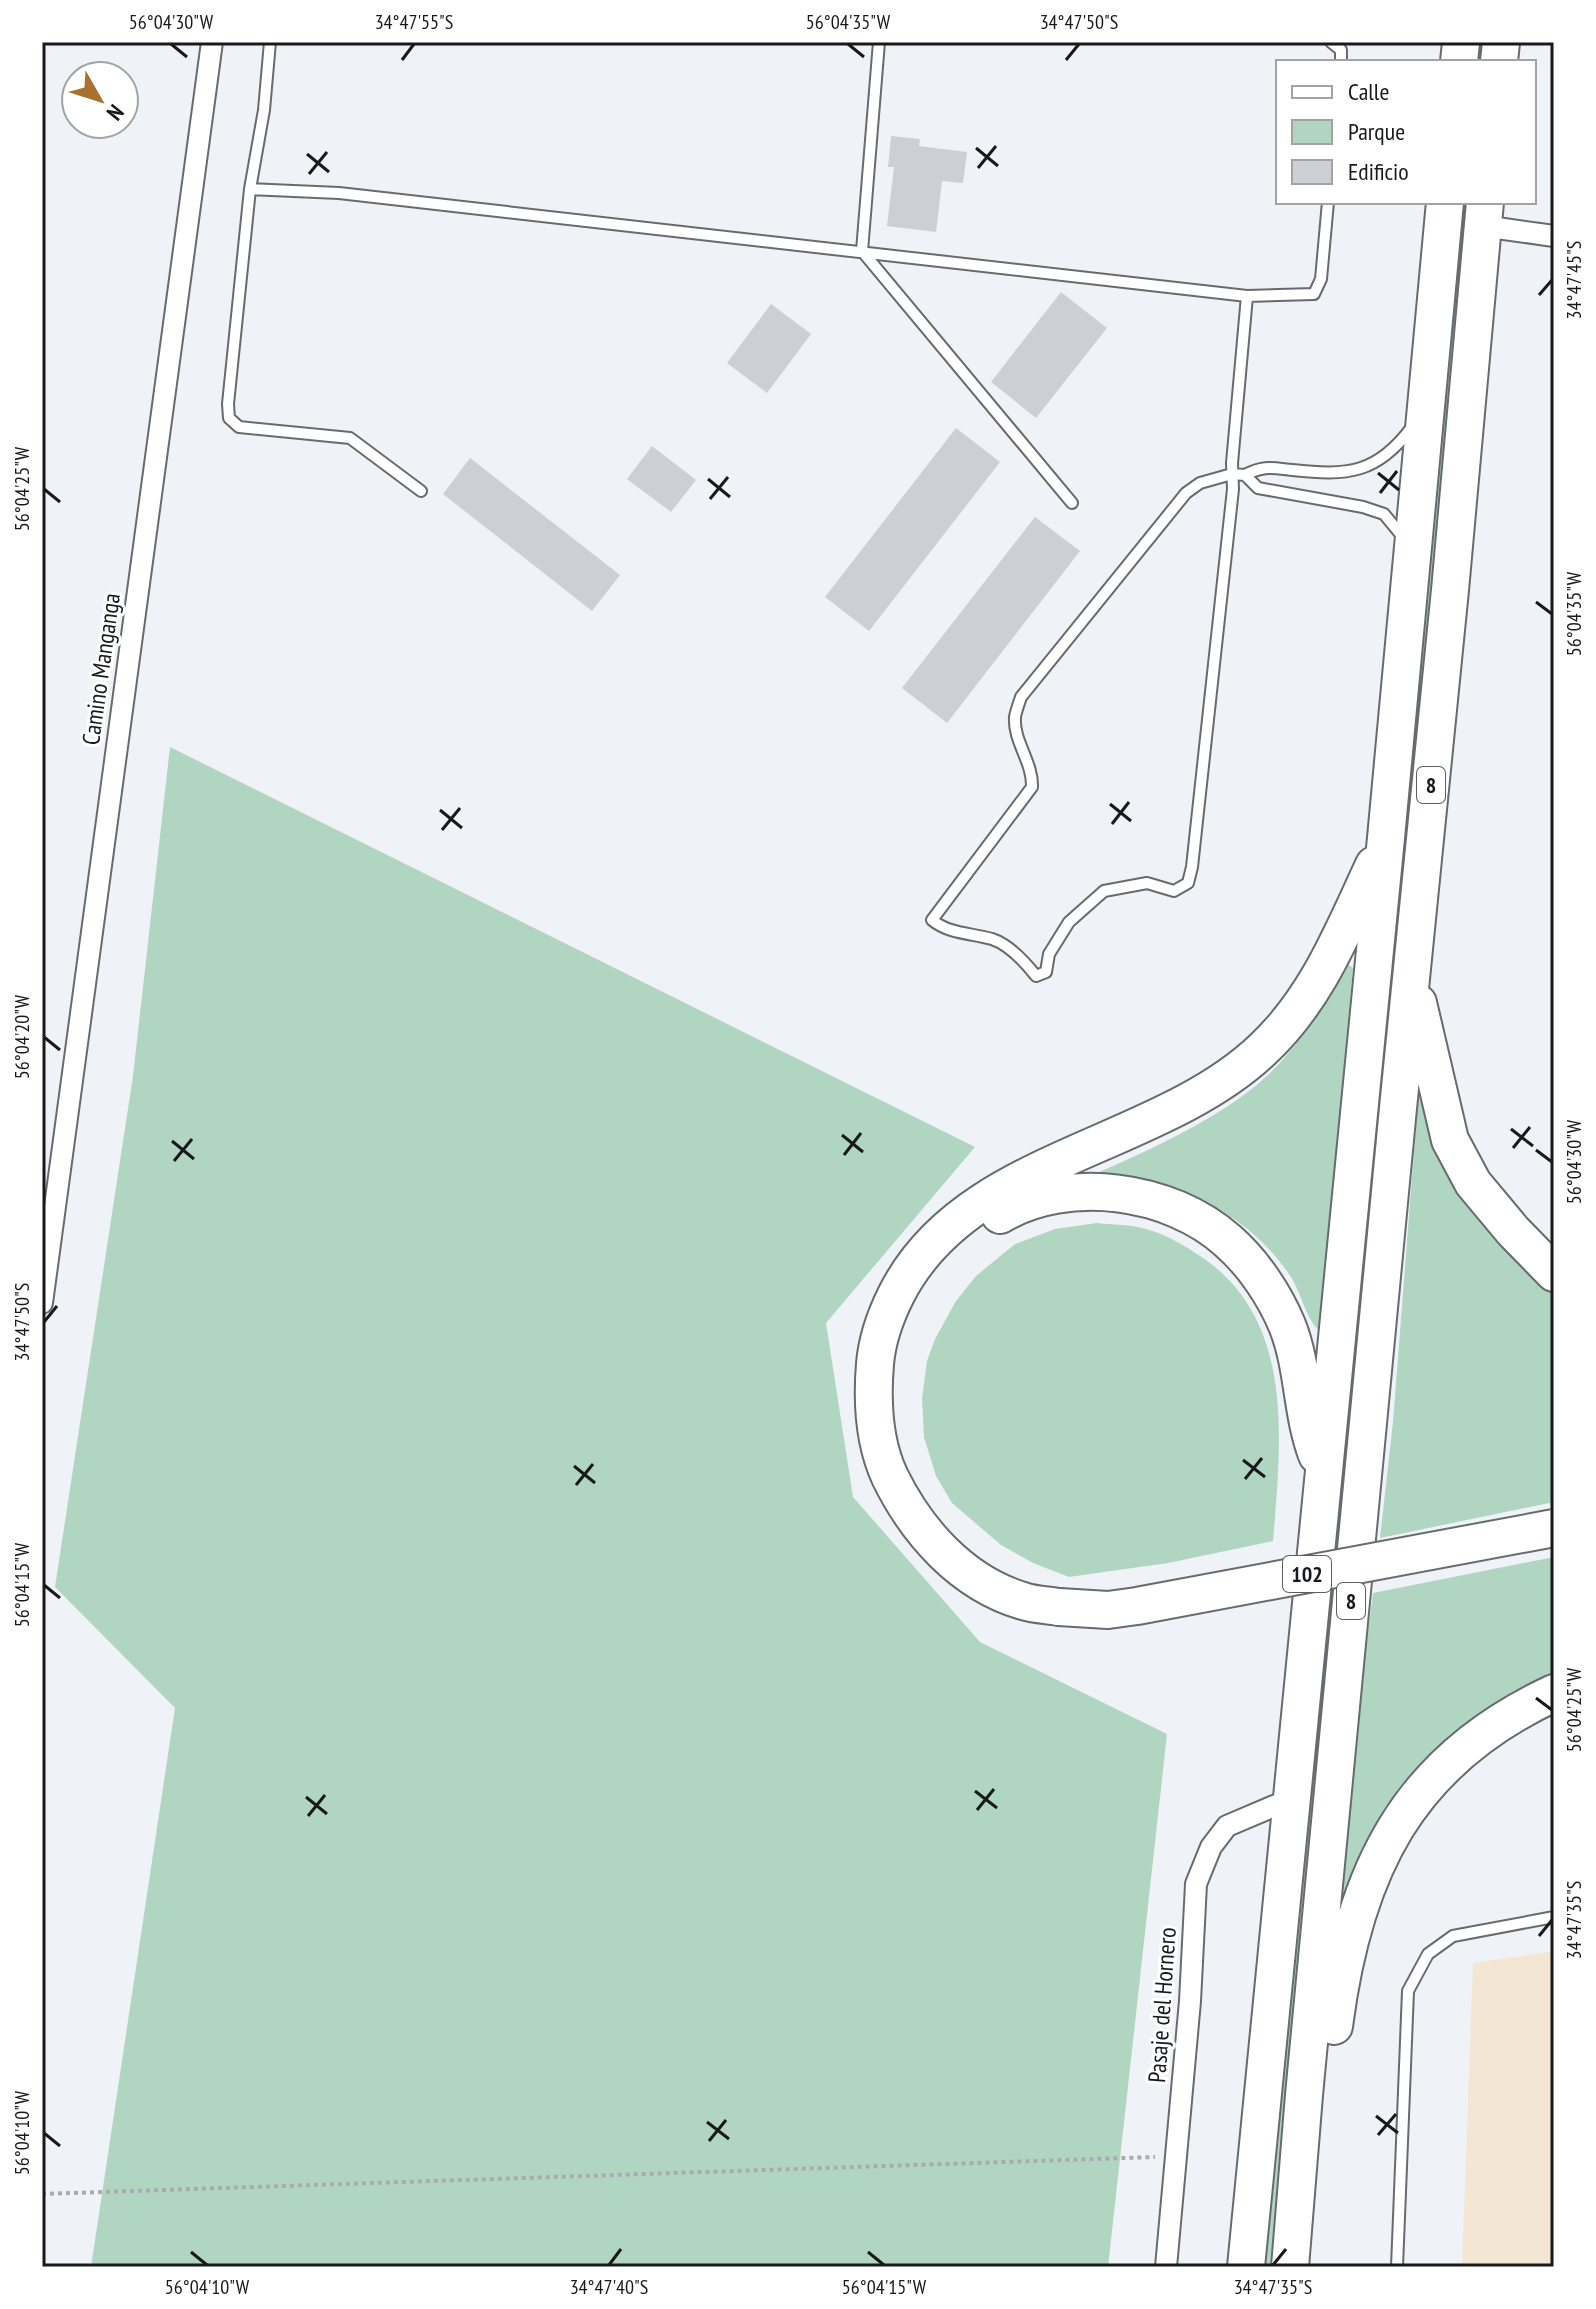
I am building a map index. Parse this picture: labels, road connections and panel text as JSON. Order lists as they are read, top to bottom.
{
  "streets": {
    "highway": ["8", "102"],
    "street": ["Camino Manganga", "Pasaje del Hornero"]
  },
  "crossings": [
    ["8", "Pasaje del Hornero"]
  ],
  "legend": ["Calle", "Parque", "Edificio"],
  "north": "bottom right",
  "coordinates": [
    "56°04'30\"W",
    "34°47'55\"S",
    "56°04'35\"W",
    "34°47'50\"S",
    "34°47'45\"S",
    "56°04'25\"W",
    "56°04'20\"W",
    "56°04'15\"W",
    "34°47'35\"S",
    "56°04'10\"W",
    "34°47'40\"S"
  ]
}
